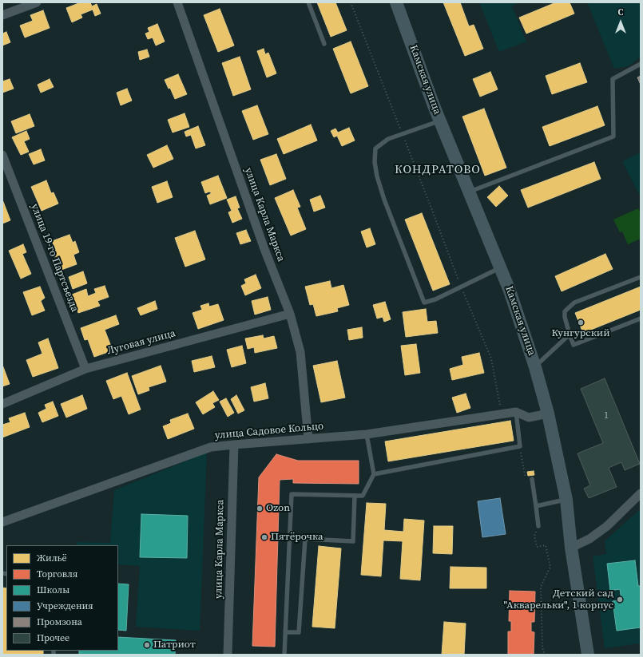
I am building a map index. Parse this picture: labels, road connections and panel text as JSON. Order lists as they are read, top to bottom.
{
  "streets": {
    "street": [
      "Камская улица",
      "улица Карла Маркса",
      "улица 19-го Партсъезда",
      "Луговая улица",
      "улица Садовое Кольцо"
    ]
  },
  "crossings": [
    ["Камская улица", "улица Садовое Кольцо"],
    ["улица Карла Маркса", "Луговая улица"],
    ["улица Карла Маркса", "улица Садовое Кольцо"],
    ["улица 19-го Партсъезда", "Луговая улица"]
  ],
  "districts": ["КОНДРАТОВО"],
  "places": [
    "Кунгурский",
    "Ozon",
    "Пятёрочка",
    "Детский сад \"Акварельки\", 1 корпус",
    "Патриот"
  ],
  "house_numbers": ["1"],
  "legend": [
    "Жильё",
    "Торговля",
    "Школы",
    "Учреждения",
    "Промзона",
    "Прочее"
  ],
  "north": "top"
}
